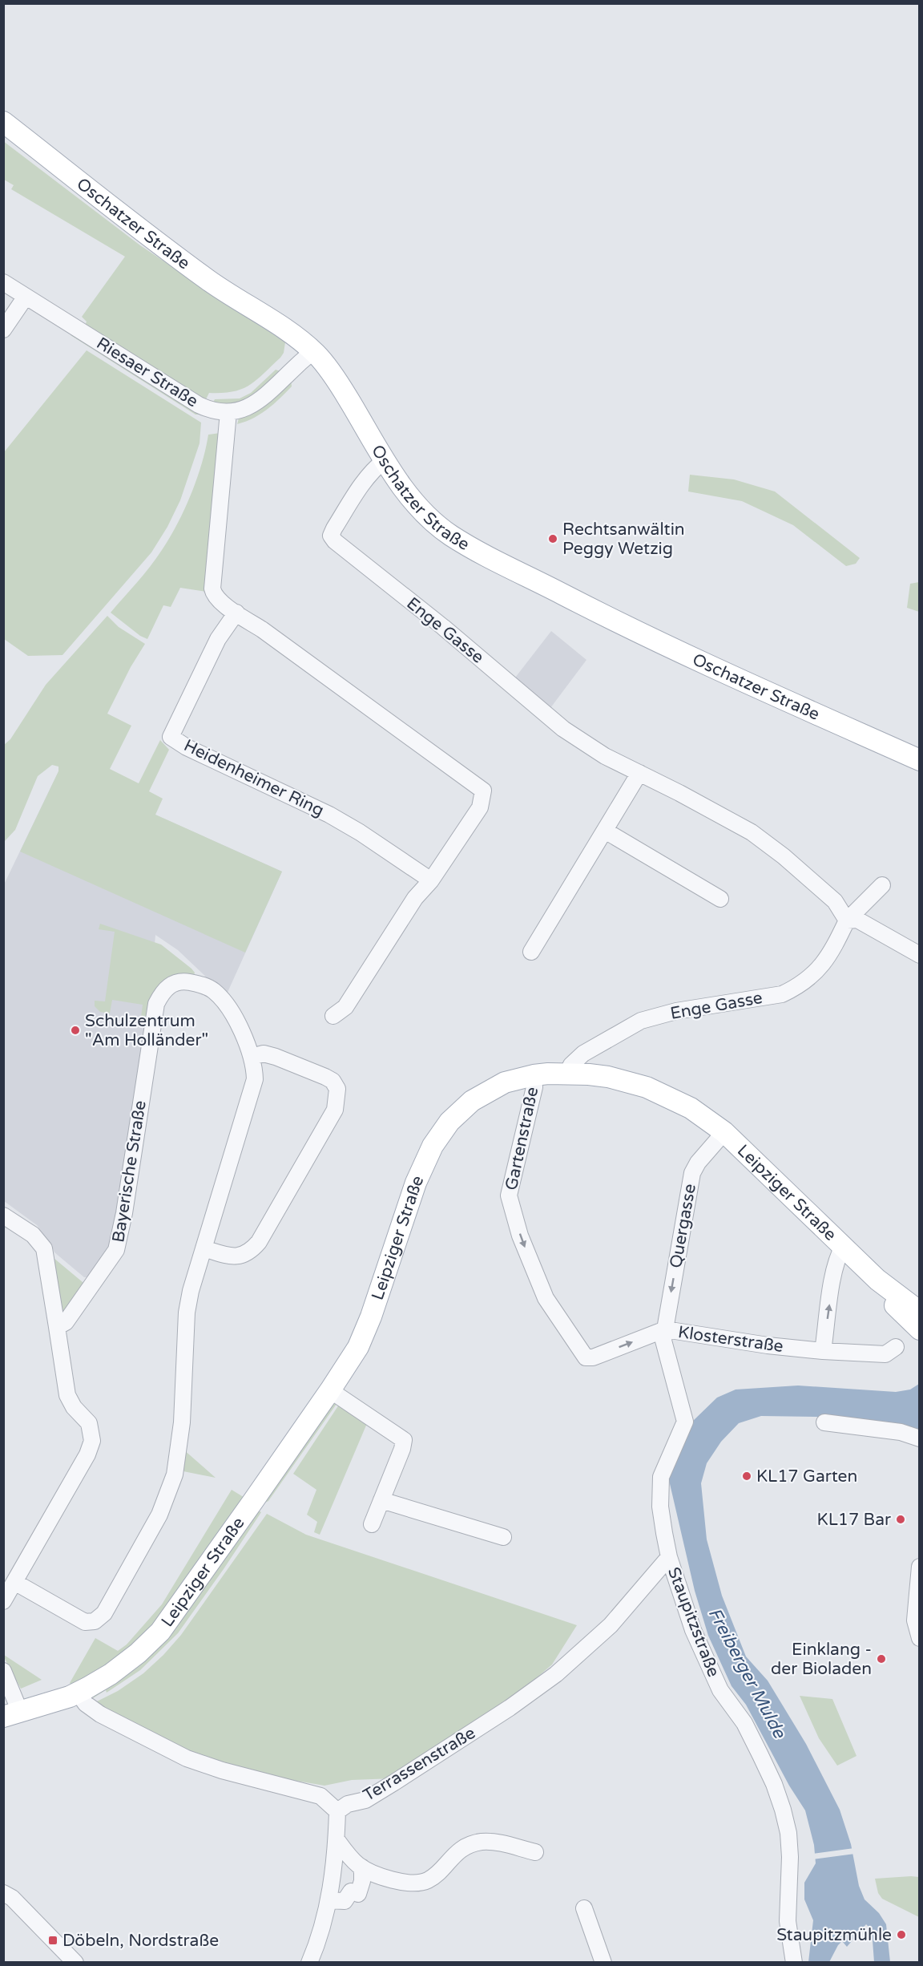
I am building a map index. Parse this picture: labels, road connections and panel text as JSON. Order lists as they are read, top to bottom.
{
  "streets": {
    "main road": ["Oschatzer Straße", "Leipziger Straße"],
    "street": [
      "Riesaer Straße",
      "Enge Gasse",
      "Heidenheimer Ring",
      "Gartenstraße",
      "Bayerische Straße",
      "Quergasse",
      "Klosterstraße",
      "Staupitzstraße",
      "Terrassenstraße"
    ]
  },
  "crossings": [
    ["Oschatzer Straße", "Riesaer Straße"],
    ["Oschatzer Straße", "Enge Gasse"],
    ["Enge Gasse", "Leipziger Straße"],
    ["Gartenstraße", "Leipziger Straße"],
    ["Gartenstraße", "Klosterstraße"],
    ["Leipziger Straße", "Quergasse"],
    ["Quergasse", "Klosterstraße"],
    ["Quergasse", "Staupitzstraße"],
    ["Klosterstraße", "Staupitzstraße"],
    ["Staupitzstraße", "Terrassenstraße"]
  ],
  "one_way": ["Gartenstraße", "Quergasse"],
  "water": ["Freiberger Mulde"],
  "places": {
    "other": [
      "Rechtsanwältin Peggy Wetzig",
      "Schulzentrum \"Am Holländer\"",
      "KL17 Garten",
      "KL17 Bar",
      "Einklang - der Bioladen",
      "Staupitzmühle"
    ],
    "transit": ["Döbeln, Nordstraße"]
  }
}
